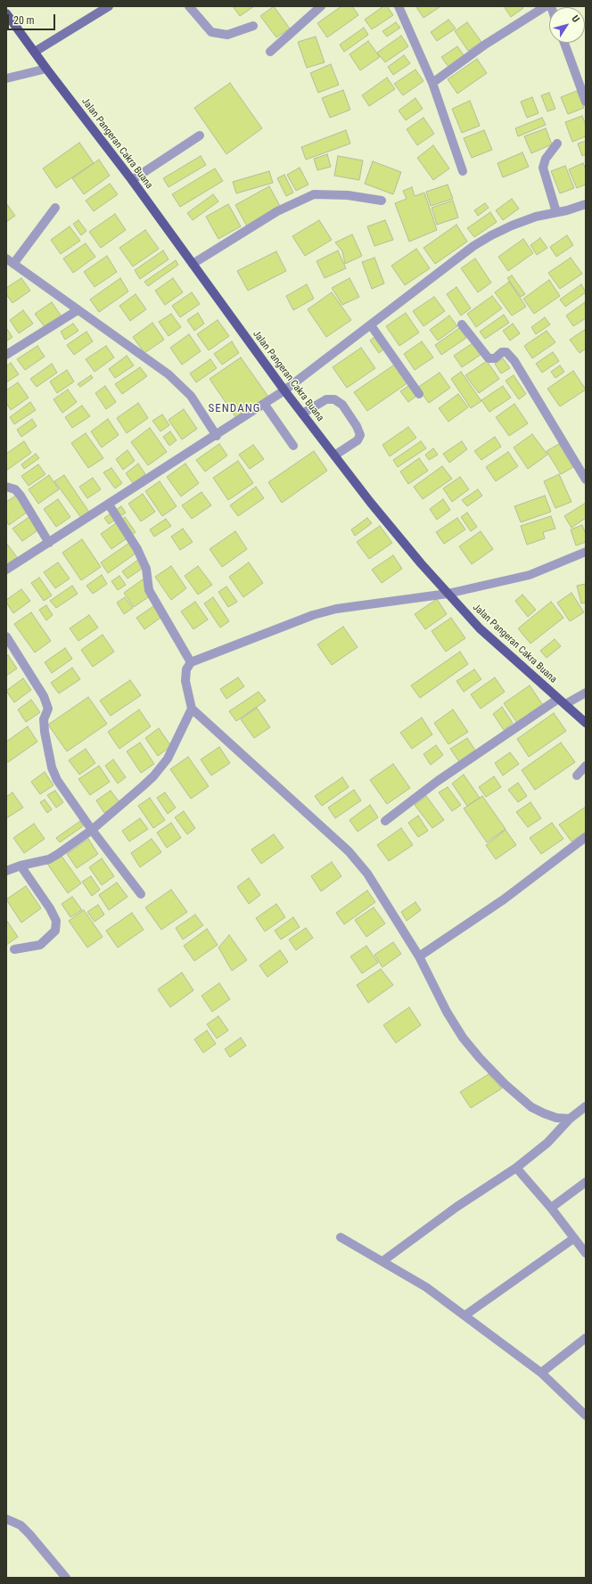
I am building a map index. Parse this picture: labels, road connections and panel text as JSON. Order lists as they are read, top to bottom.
{
  "streets": {
    "main road": ["Jalan Pangeran Cakra Buana"]
  },
  "districts": ["SENDANG"],
  "scale_bar": "20 m",
  "north": "top right"
}
